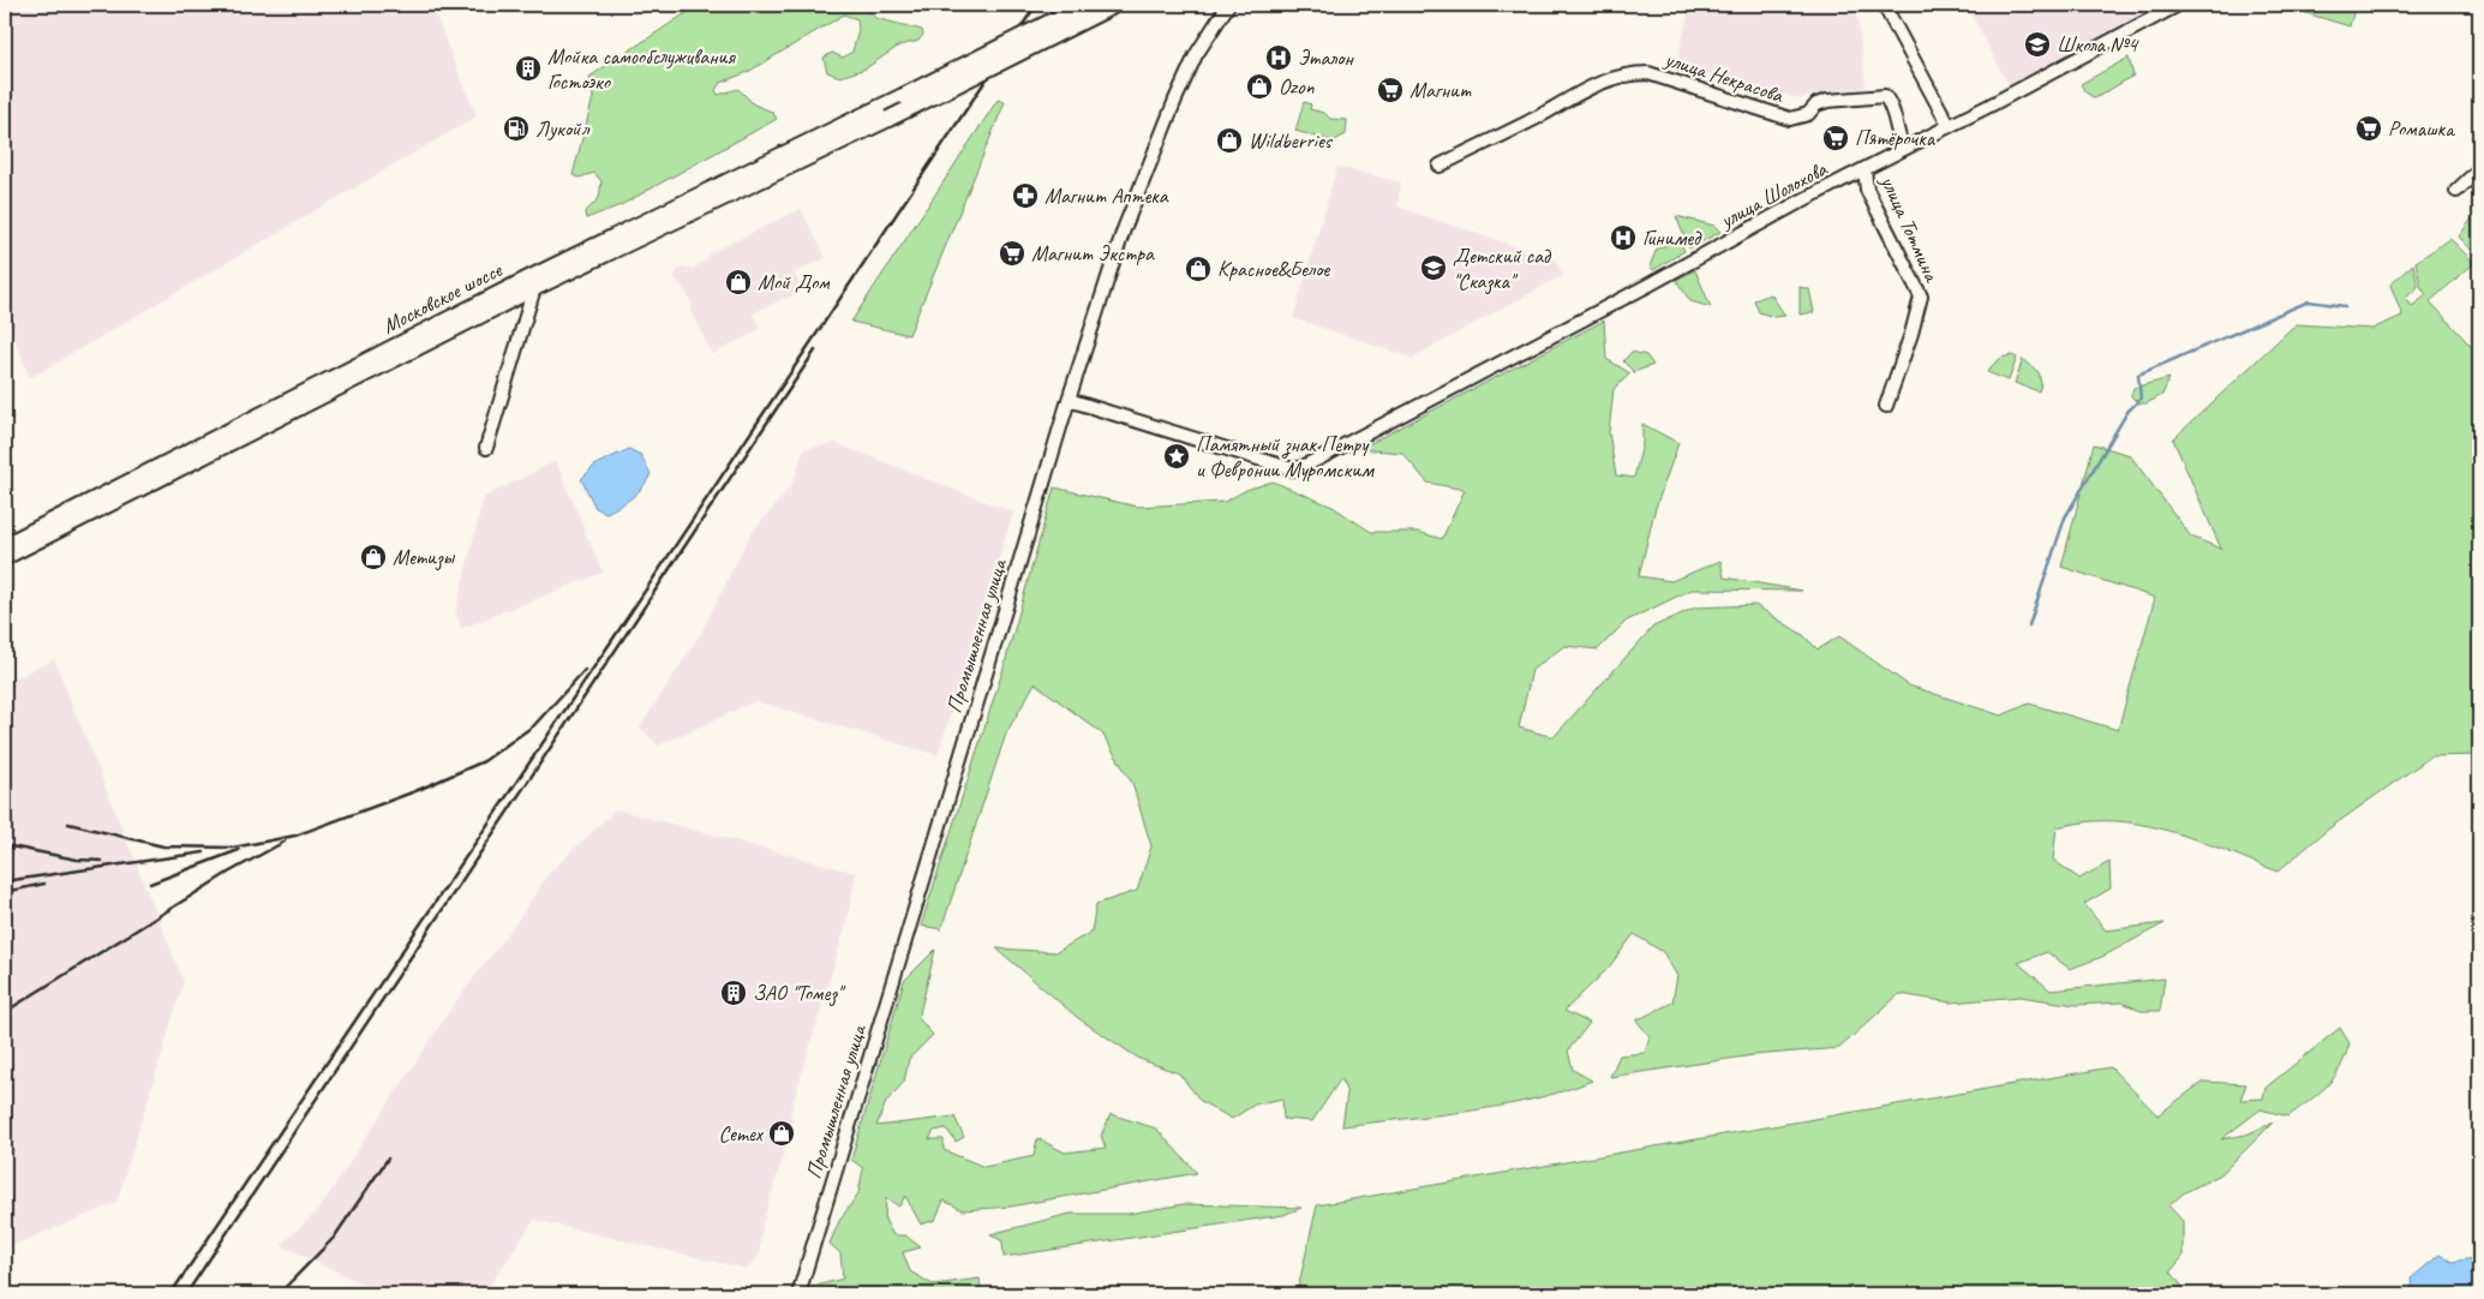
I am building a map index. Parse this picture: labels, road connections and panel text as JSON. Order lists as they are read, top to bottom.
{
  "streets": {
    "main road": ["Московское шоссе"],
    "street": [
      "улица Некрасова",
      "улица Шолохова",
      "улица Тотмина",
      "Промышленная улица"
    ]
  },
  "crossings": [
    ["улица Некрасова", "улица Шолохова"],
    ["улица Шолохова", "улица Тотмина"],
    ["улица Шолохова", "Промышленная улица"]
  ],
  "places": {
    "school or university": ["Школа №4", "Детский сад \"Сказка\""],
    "hospital": ["Эталон", "Гинимед"],
    "building": ["Мойка самообслуживания Гостоэко", "ЗАО \"Томез\""],
    "shop": [
      "Ozon",
      "Wildberries",
      "Красное&Белое",
      "Мой Дом",
      "Метизы",
      "Cemex"
    ],
    "supermarket": [
      "Магнит",
      "Ромашка",
      "Пятёрочка",
      "Магнит Экстра"
    ],
    "fuel station": ["Лукойл"],
    "pharmacy": ["Магнит Аптека"],
    "place": ["Памятный знак Петру и Февронии Муромским"]
  }
}
